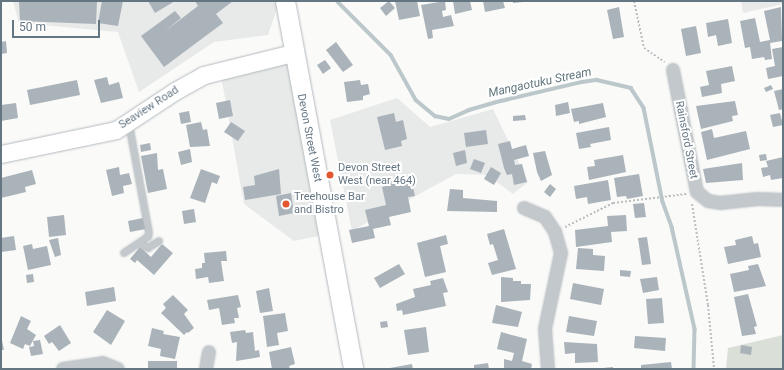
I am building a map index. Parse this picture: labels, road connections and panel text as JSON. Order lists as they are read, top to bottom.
{
  "streets": {
    "main road": ["Devon Street West"],
    "street": ["Seaview Road", "Rainsford Street"]
  },
  "crossings": [
    ["Seaview Road", "Devon Street West"]
  ],
  "water": ["Mangaotuku Stream"],
  "places": ["Devon Street West (near 464)", "Treehouse Bar and Bistro"],
  "scale_bar": "50 m"
}
